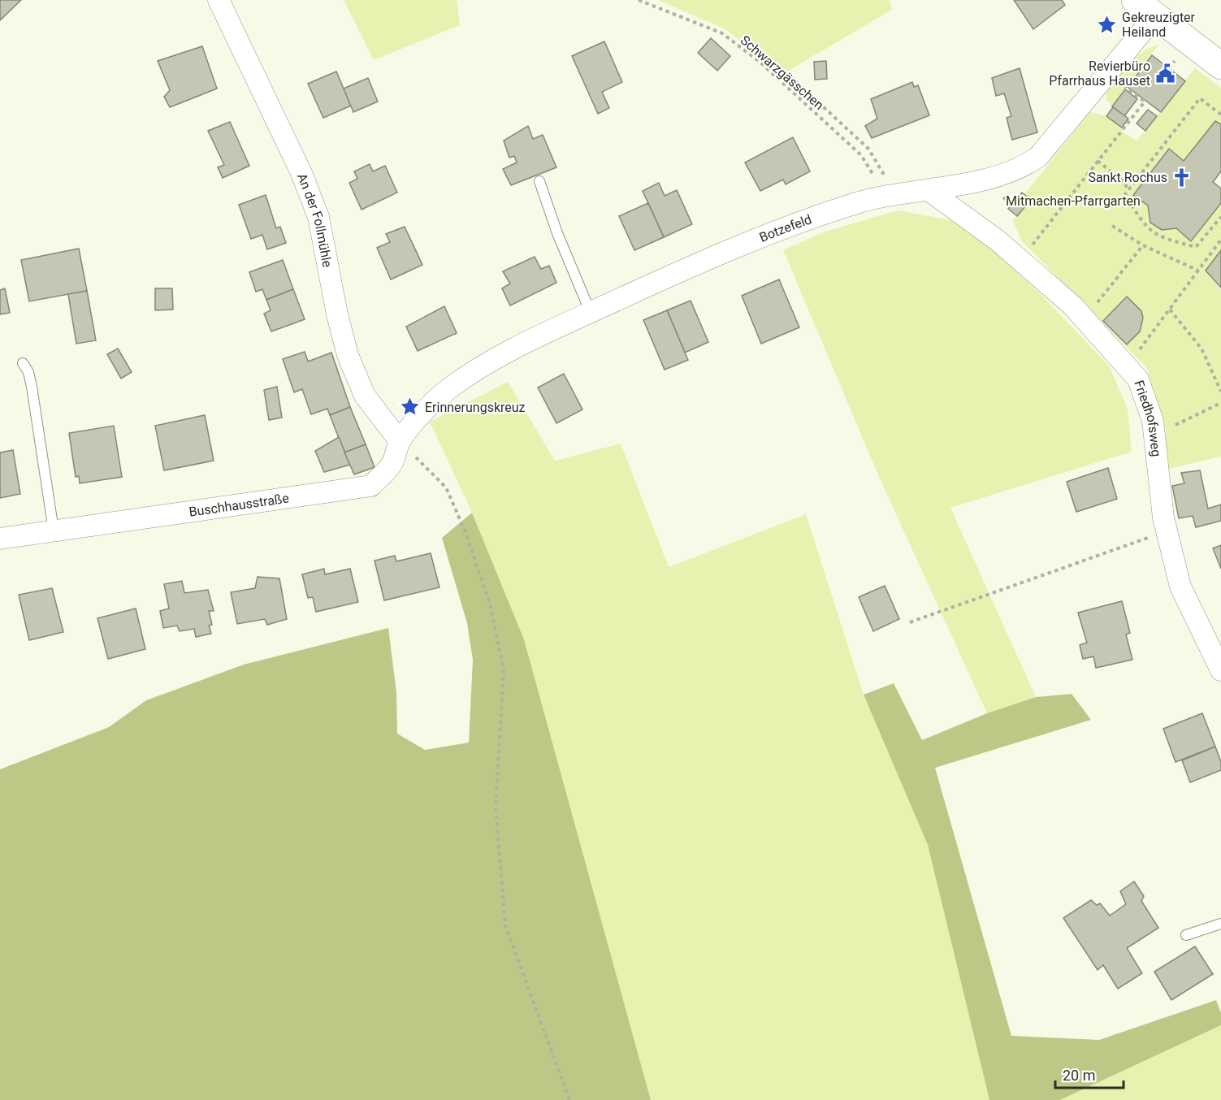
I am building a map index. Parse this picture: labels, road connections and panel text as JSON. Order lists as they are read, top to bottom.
{
  "streets": {
    "street": [
      "An der Follmühle",
      "Botzefeld",
      "Friedhofsweg",
      "Buschhausstraße"
    ],
    "path": ["Schwarzgässchen"]
  },
  "crossings": [
    ["Schwarzgässchen", "Botzefeld"],
    ["An der Follmühle", "Botzefeld"],
    ["An der Follmühle", "Buschhausstraße"],
    ["Botzefeld", "Friedhofsweg"],
    ["Botzefeld", "Buschhausstraße"]
  ],
  "parks": ["Mitmachen-Pfarrgarten"],
  "places": {
    "place": ["Gekreuzigter Heiland", "Erinnerungskreuz"],
    "public building": ["Revierbüro Pfarrhaus Hauset"],
    "church": ["Sankt Rochus"]
  },
  "scale_bar": "20 m"
}
